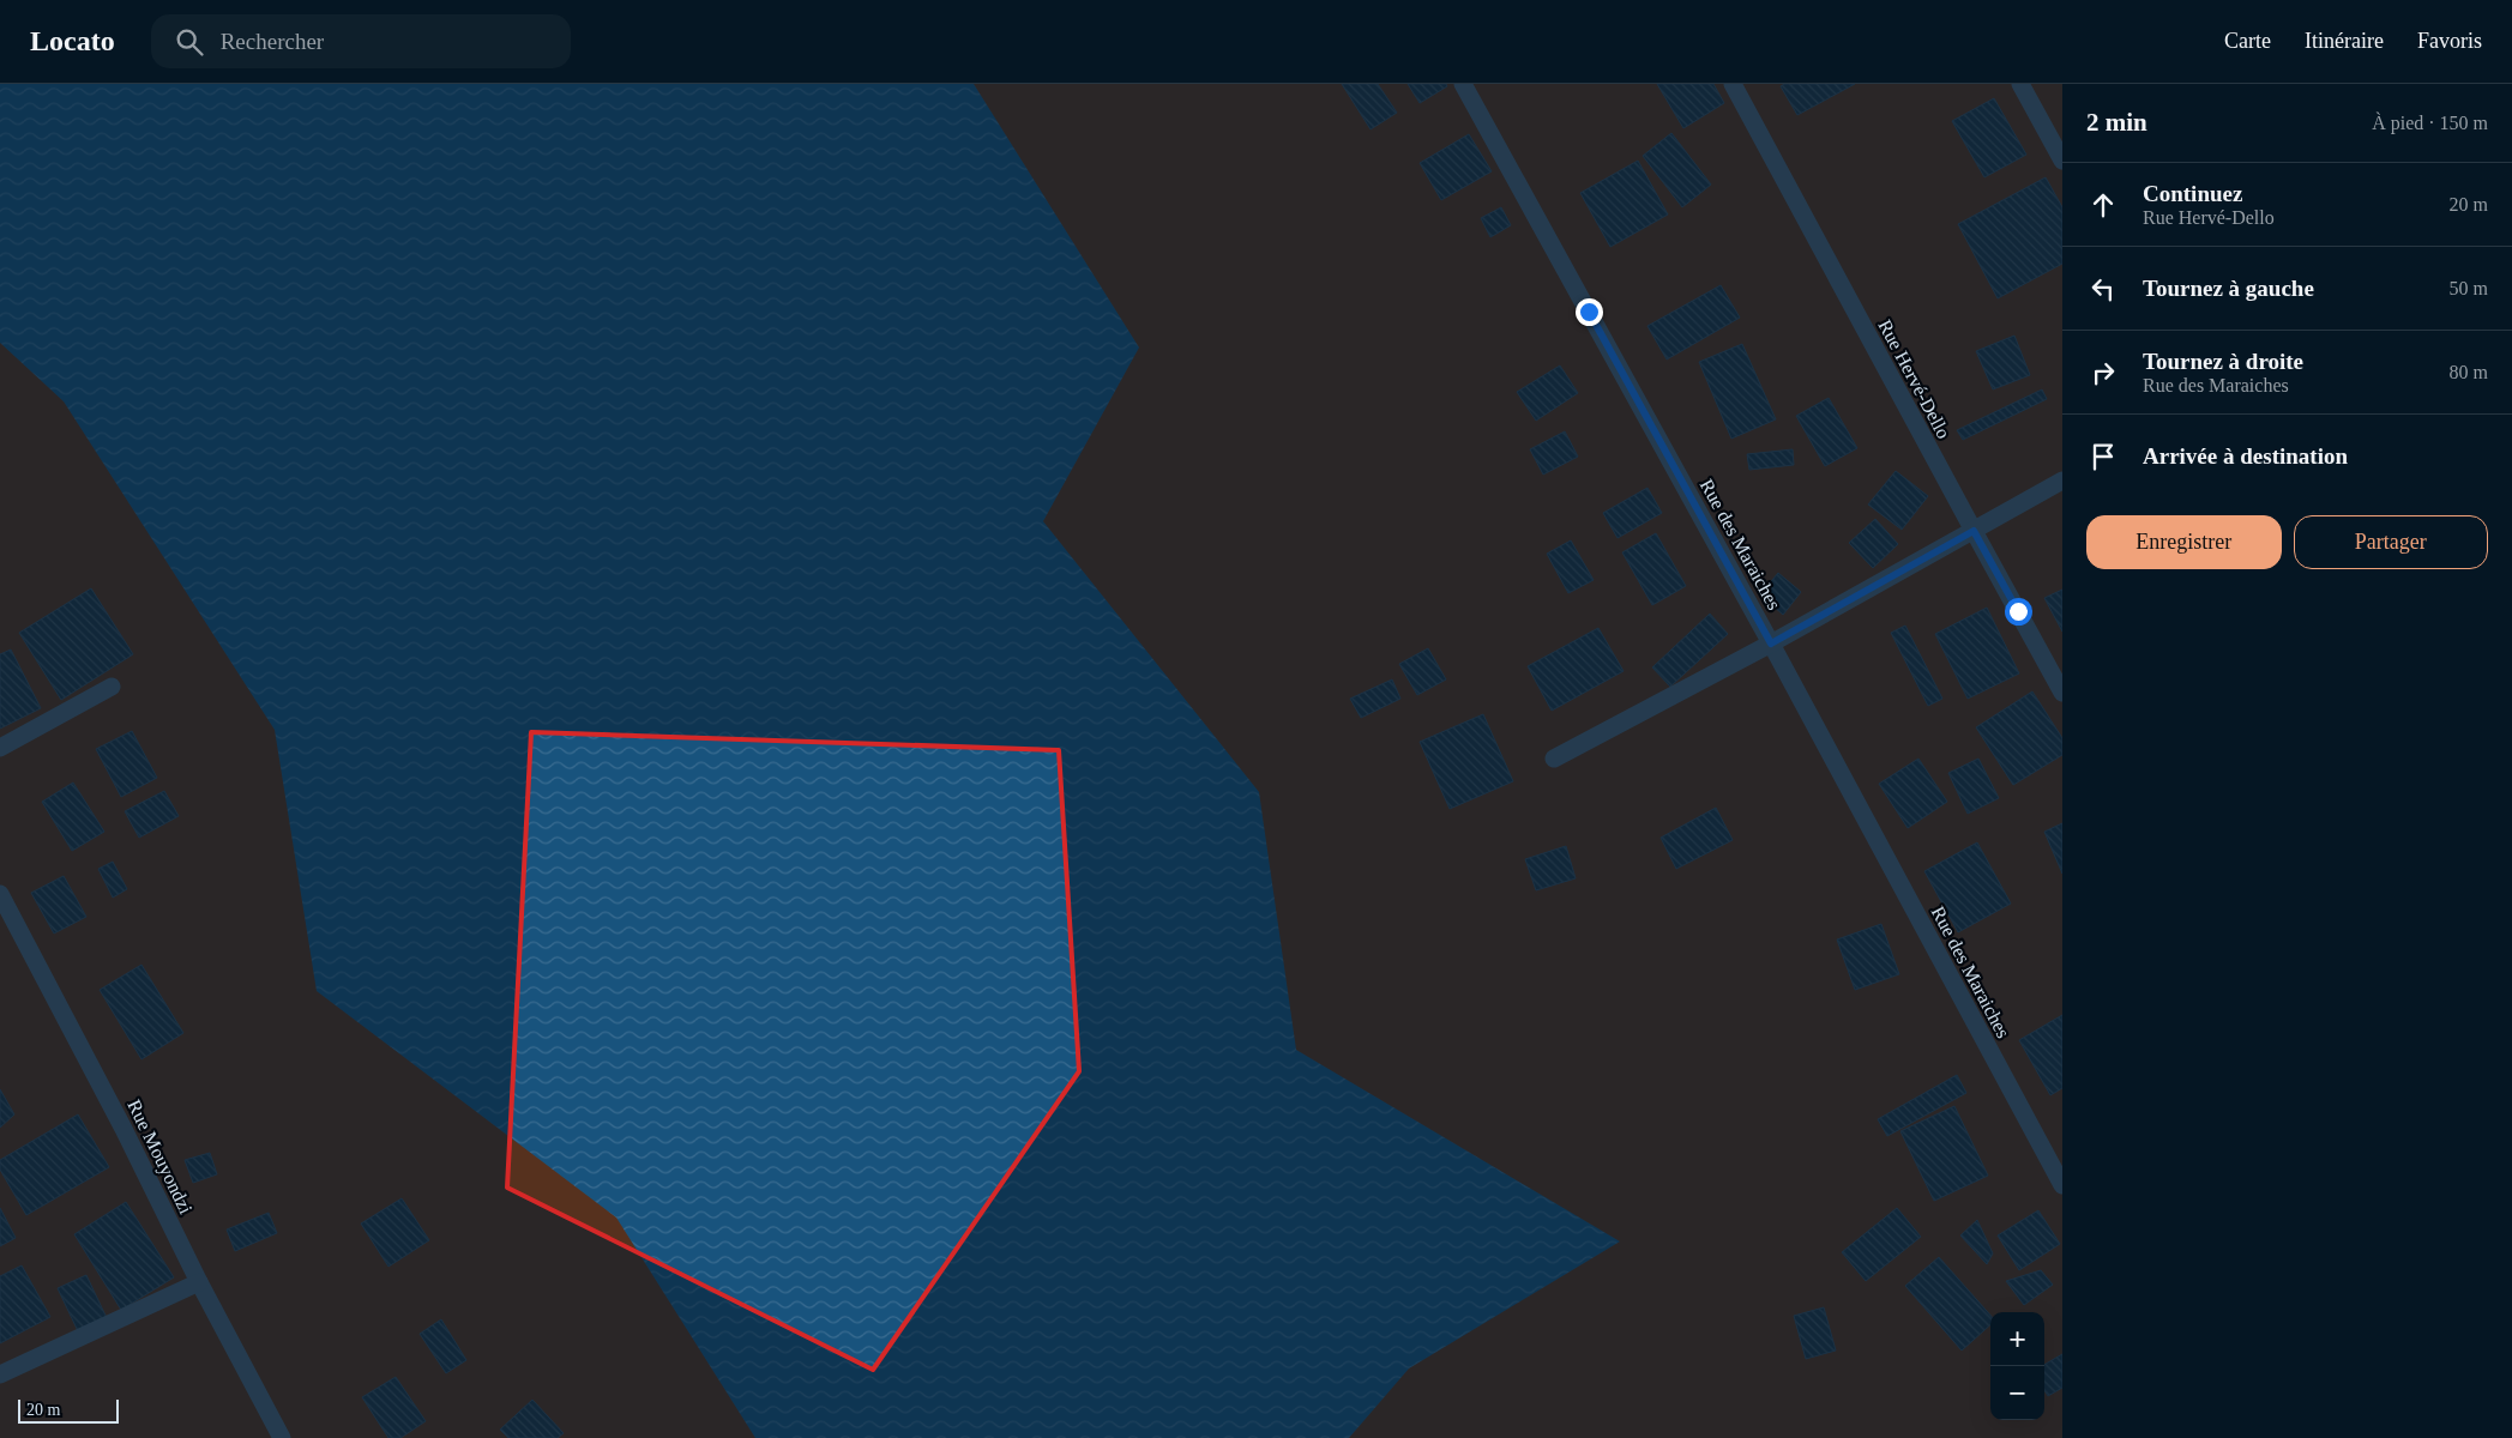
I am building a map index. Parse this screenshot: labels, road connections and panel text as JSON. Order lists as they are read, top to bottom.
{
  "streets": {
    "street": ["Rue Hervé-Dello", "Rue des Maraiches", "Rue Mouyondzi"]
  },
  "scale_bar": "20 m",
  "page": {
    "header": "Locato",
    "search": "Rechercher",
    "nav": ["Carte", "Itinéraire", "Favoris"],
    "heading": ["2 min", "À pied · 150 m"],
    "list": [
      ["Continuez", "Rue Hervé-Dello", "20 m"],
      ["Tournez à gauche", "50 m"],
      ["Tournez à droite", "Rue des Maraiches", "80 m"],
      "Arrivée à destination"
    ],
    "buttons": ["Enregistrer", "Partager"],
    "map_buttons": ["+", "−"],
    "scale": "20 m"
  }
}
